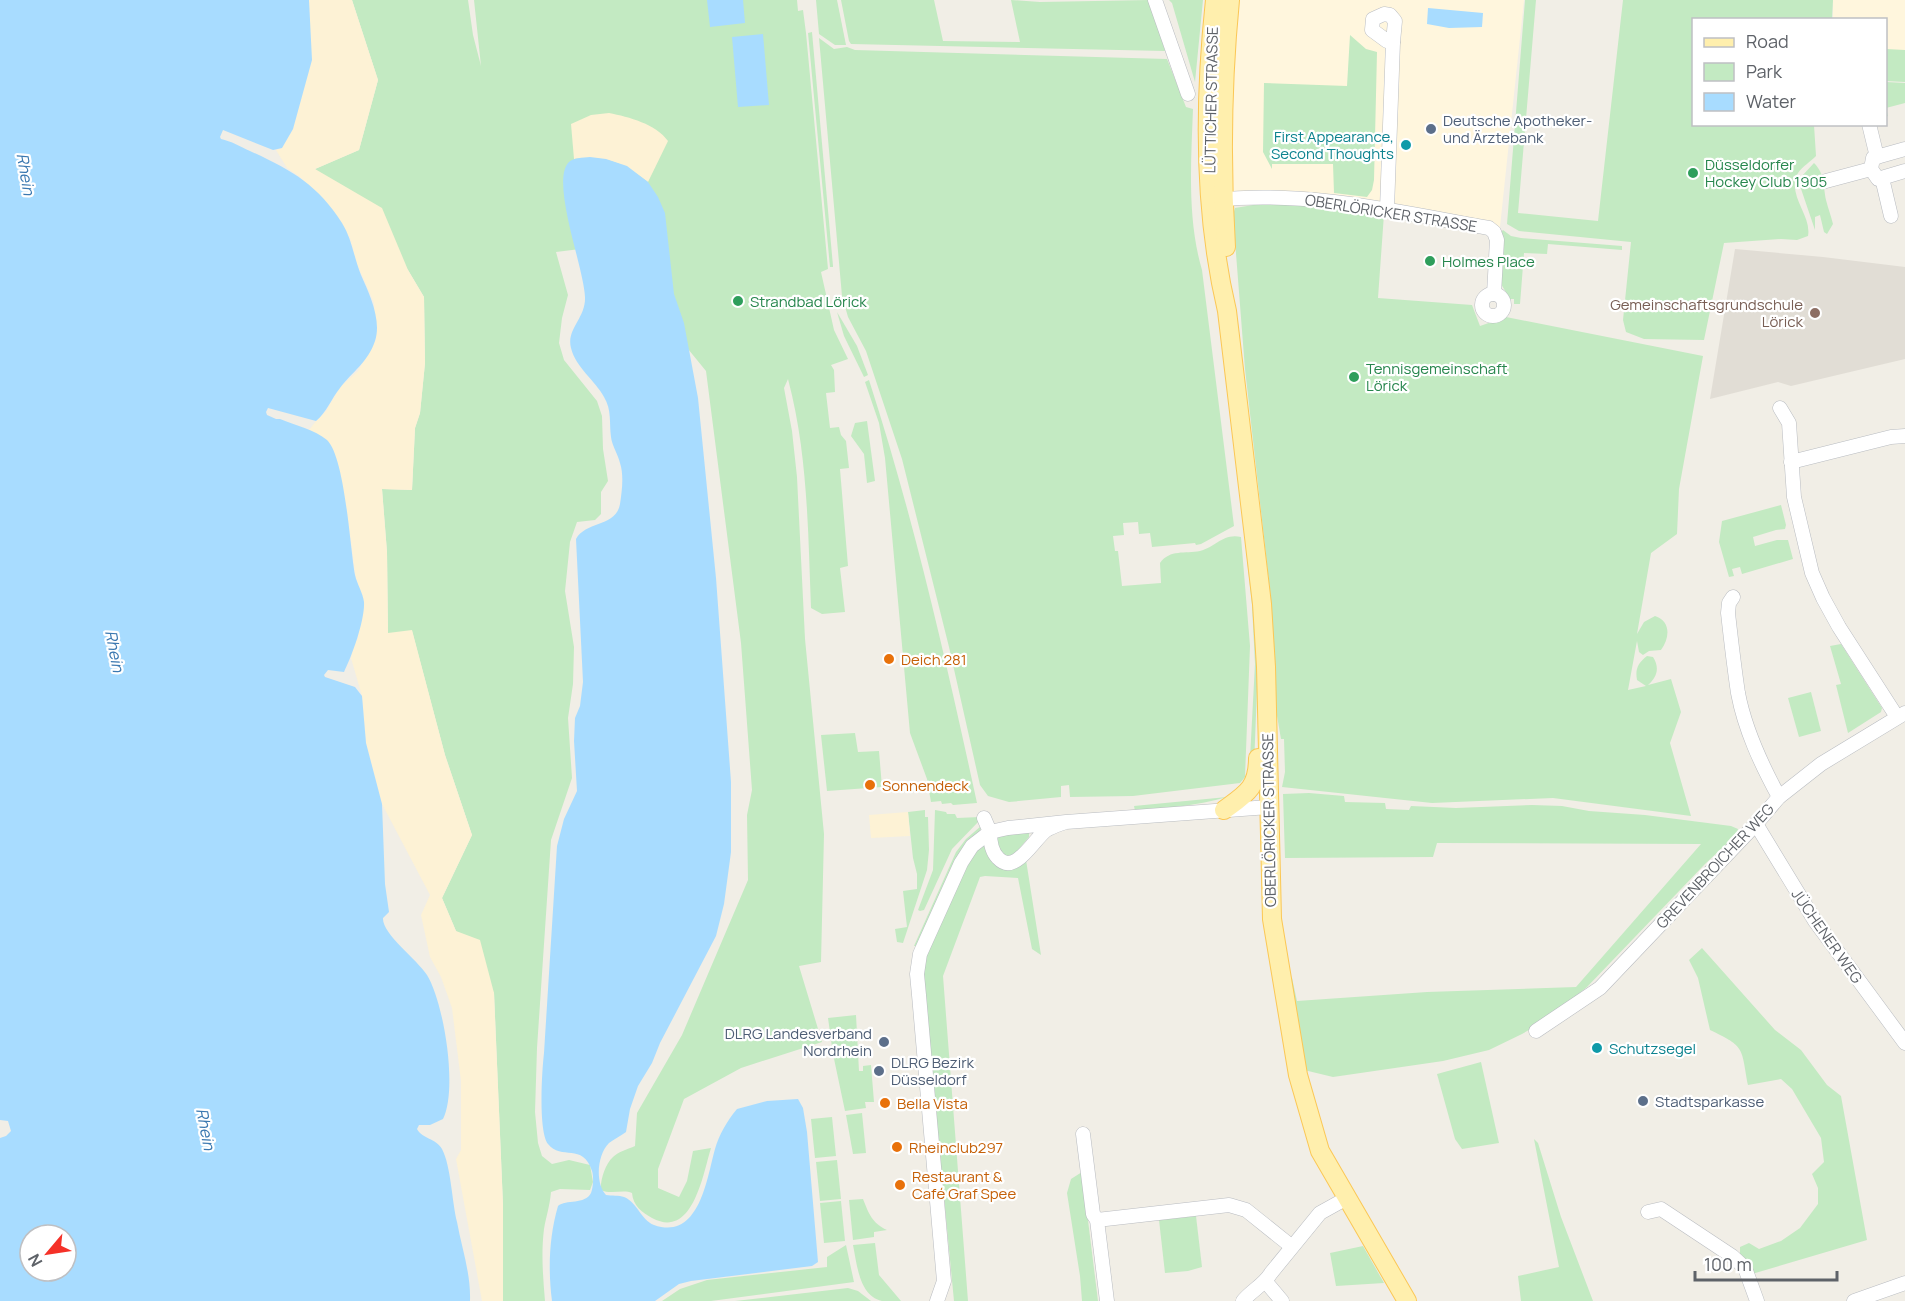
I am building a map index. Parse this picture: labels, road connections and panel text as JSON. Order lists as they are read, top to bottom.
{
  "streets": {
    "main road": ["LÜTTICHER STRASSE", "OBERLÖRICKER STRASSE"],
    "street": ["GREVENBROICHER WEG", "JÜCHENER WEG"]
  },
  "crossings": [
    ["LÜTTICHER STRASSE", "OBERLÖRICKER STRASSE"],
    ["GREVENBROICHER WEG", "JÜCHENER WEG"]
  ],
  "water": ["Rhein"],
  "places": [
    "Deutsche Apotheker- und Ärztebank",
    "First Appearance, Second Thoughts",
    "Düsseldorfer Hockey Club 1905",
    "Holmes Place",
    "Strandbad Lörick",
    "Gemeinschaftsgrundschule Lörick",
    "Tennisgemeinschaft Lörick",
    "Deich 281",
    "Sonnendeck",
    "DLRG Landesverband Nordrhein",
    "Schutzsegel",
    "DLRG Bezirk Düsseldorf",
    "Stadtsparkasse",
    "Bella Vista",
    "Rheinclub297",
    "Restaurant & Café Graf Spee"
  ],
  "legend": ["Road", "Park", "Water"],
  "scale_bar": "100 m",
  "north": "bottom left"
}
